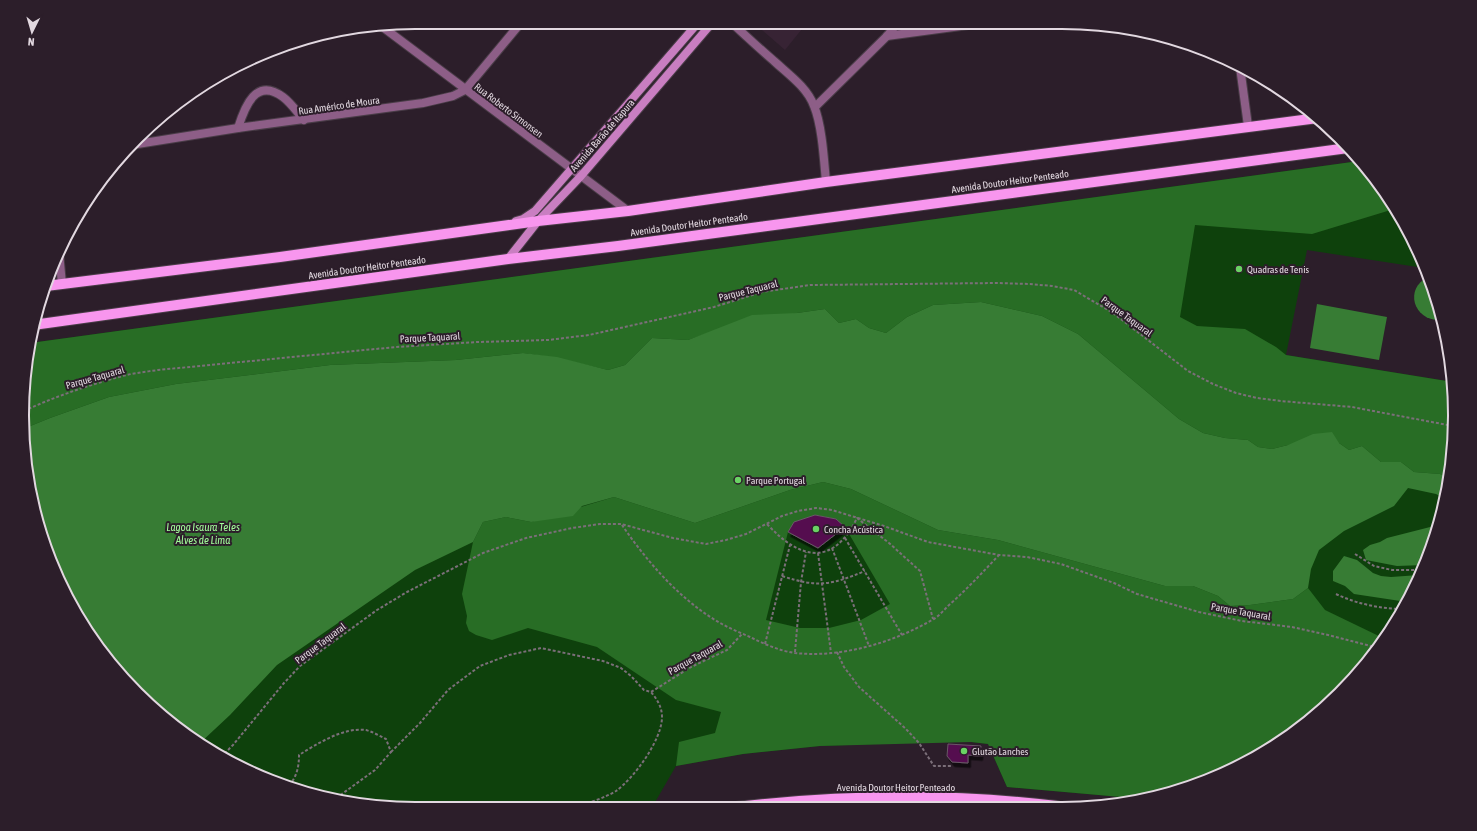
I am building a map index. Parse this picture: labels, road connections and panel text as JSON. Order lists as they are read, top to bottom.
{
  "streets": {
    "main road": ["Avenida Barão de Itapura", "Avenida Doutor Heitor Penteado"],
    "street": ["Rua Américo de Moura", "Rua Roberto Simonsen"],
    "path": ["Parque Taquaral"]
  },
  "crossings": [
    ["Rua Américo de Moura", "Rua Roberto Simonsen"],
    ["Rua Roberto Simonsen", "Avenida Barão de Itapura"],
    ["Avenida Barão de Itapura", "Avenida Doutor Heitor Penteado"]
  ],
  "water": ["Lagoa Isaura Teles Alves de Lima"],
  "places": [
    "Quadras de Tenis",
    "Parque Portugal",
    "Concha Acústica",
    "Glutão Lanches"
  ],
  "north": "bottom"
}
